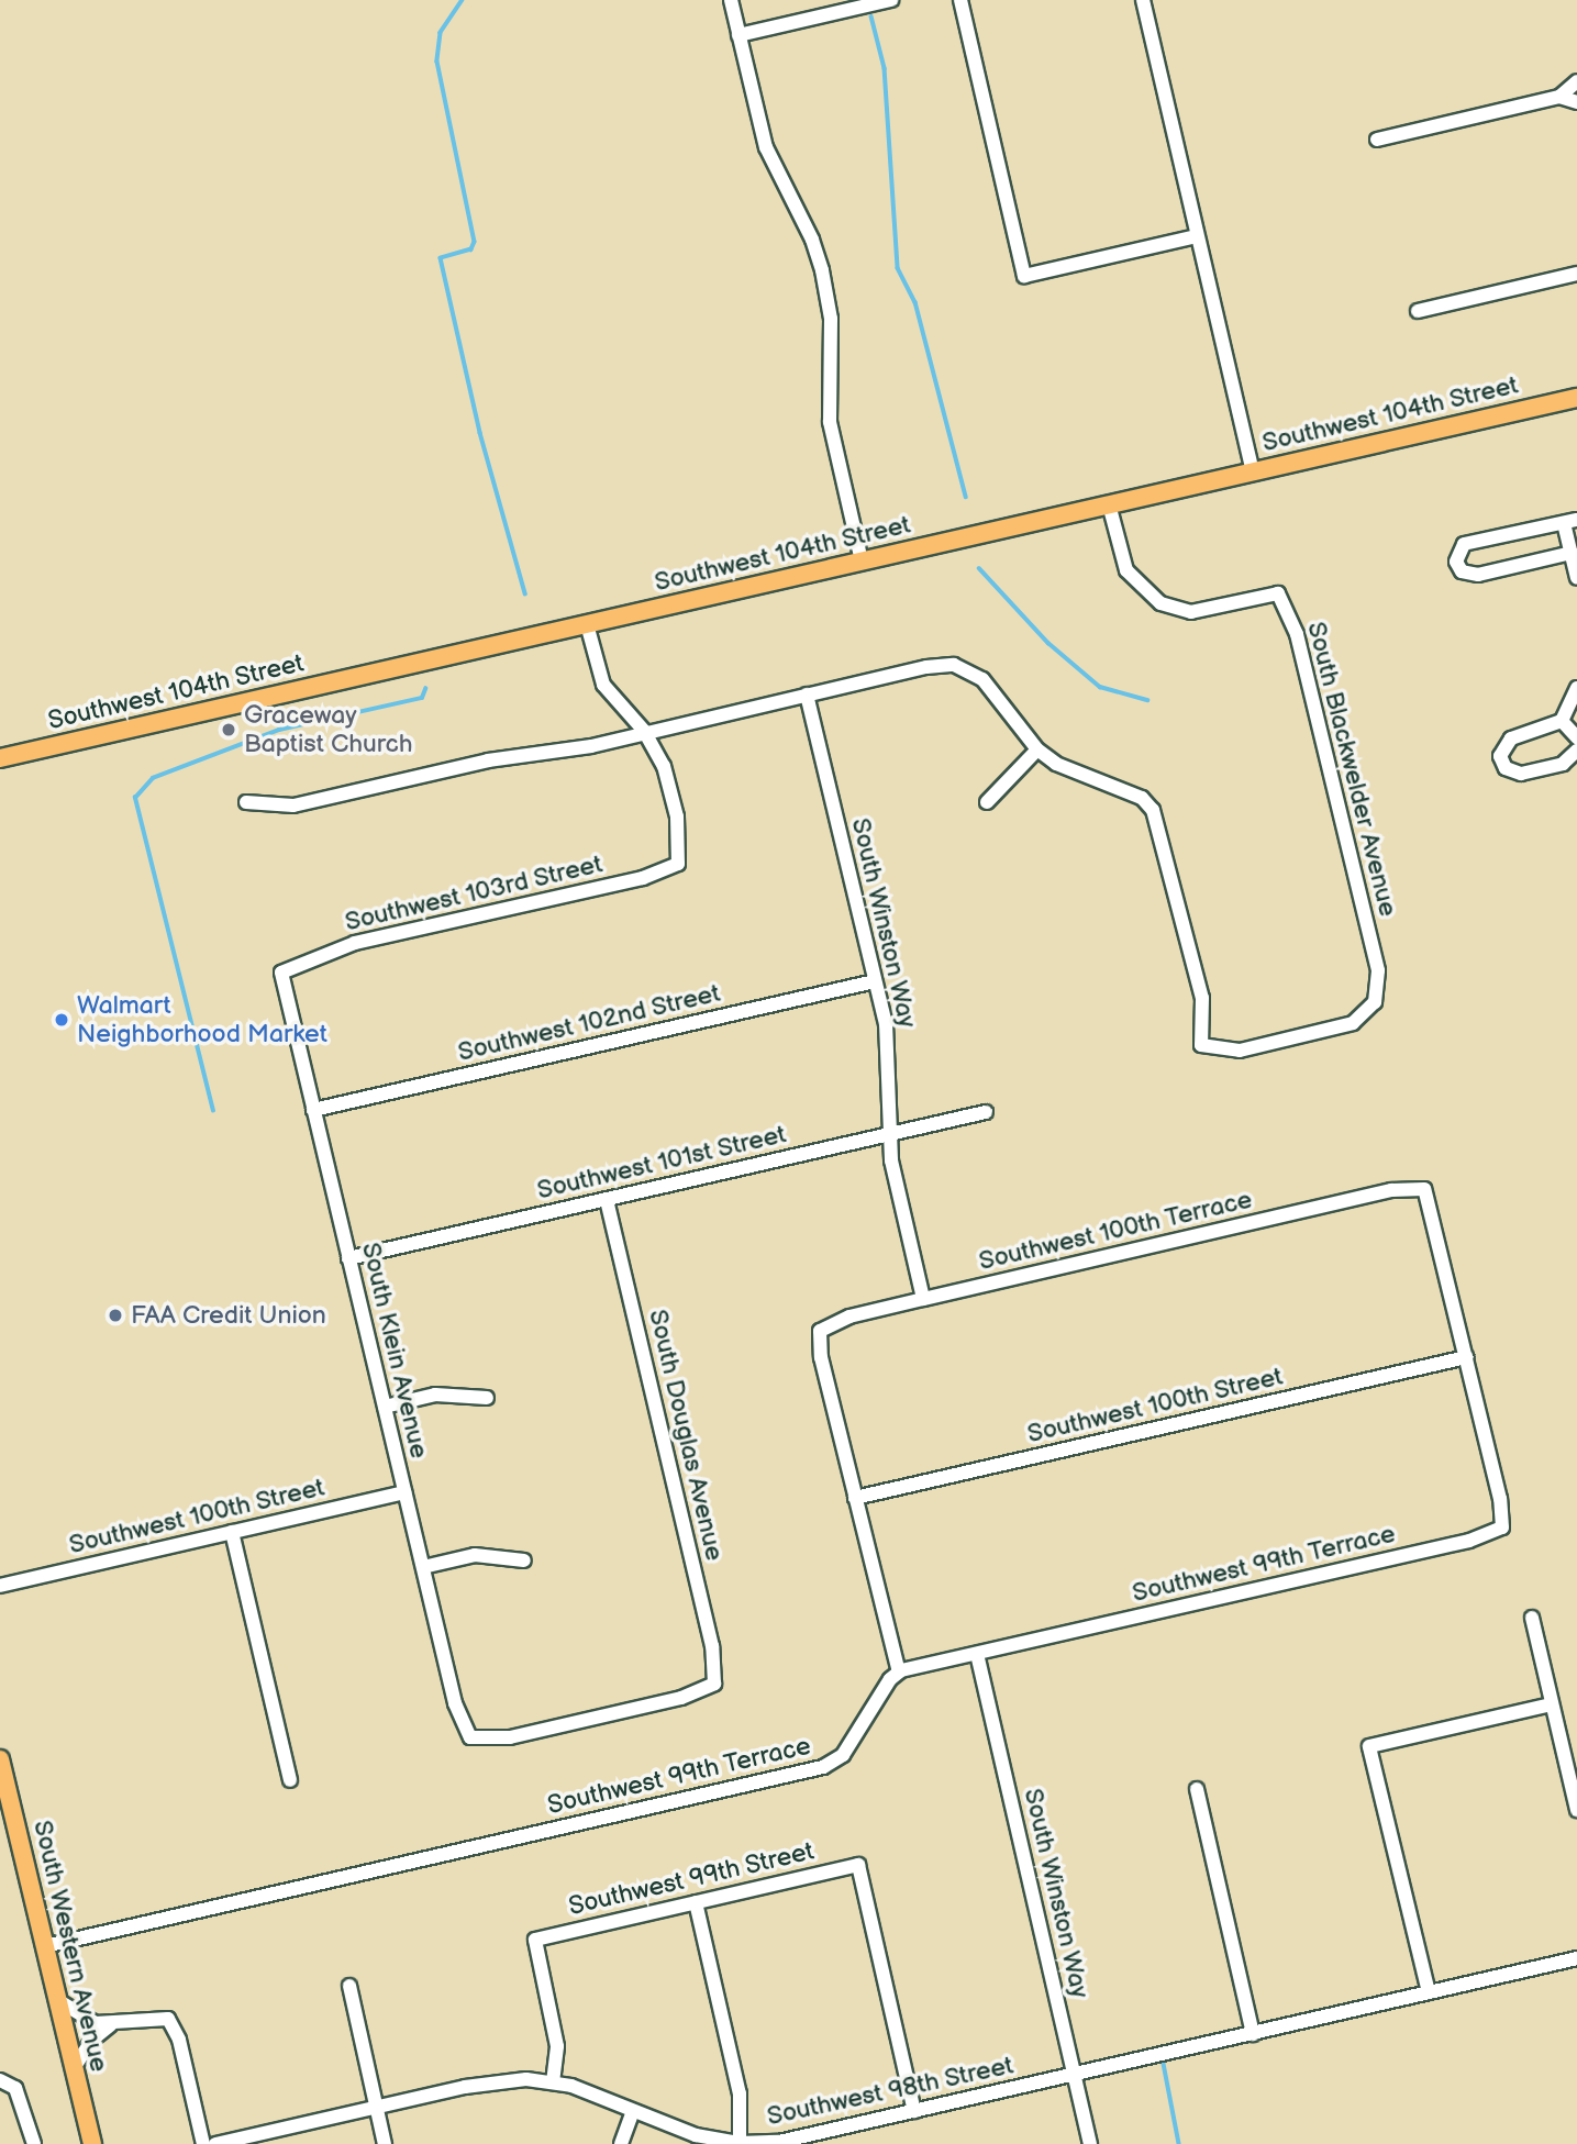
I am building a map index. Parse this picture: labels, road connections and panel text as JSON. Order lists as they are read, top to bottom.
{
  "streets": {
    "main road": ["Southwest 104th Street", "South Western Avenue"],
    "street": [
      "South Blackwelder Avenue",
      "Southwest 103rd Street",
      "South Winston Way",
      "Southwest 102nd Street",
      "Southwest 101st Street",
      "Southwest 100th Terrace",
      "South Klein Avenue",
      "Southwest 100th Street",
      "South Douglas Avenue",
      "Southwest 99th Terrace",
      "Southwest 99th Street",
      "Southwest 98th Street"
    ]
  },
  "crossings": [
    ["Southwest 104th Street", "South Blackwelder Avenue"],
    ["Southwest 103rd Street", "South Klein Avenue"],
    ["South Winston Way", "Southwest 102nd Street"],
    ["South Winston Way", "Southwest 101st Street"],
    ["South Winston Way", "Southwest 100th Terrace"],
    ["South Winston Way", "Southwest 99th Terrace"],
    ["South Winston Way", "Southwest 98th Street"],
    ["Southwest 102nd Street", "South Klein Avenue"],
    ["Southwest 101st Street", "South Klein Avenue"],
    ["Southwest 101st Street", "South Douglas Avenue"],
    ["Southwest 100th Terrace", "Southwest 100th Street"],
    ["Southwest 100th Terrace", "Southwest 99th Terrace"],
    ["South Klein Avenue", "Southwest 100th Street"],
    ["South Klein Avenue", "South Douglas Avenue"],
    ["Southwest 100th Street", "Southwest 99th Terrace"],
    ["Southwest 99th Terrace", "South Western Avenue"],
    ["Southwest 99th Street", "Southwest 98th Street"]
  ],
  "places": ["Graceway Baptist Church", "Walmart Neighborhood Market", "FAA Credit Union"]
}
